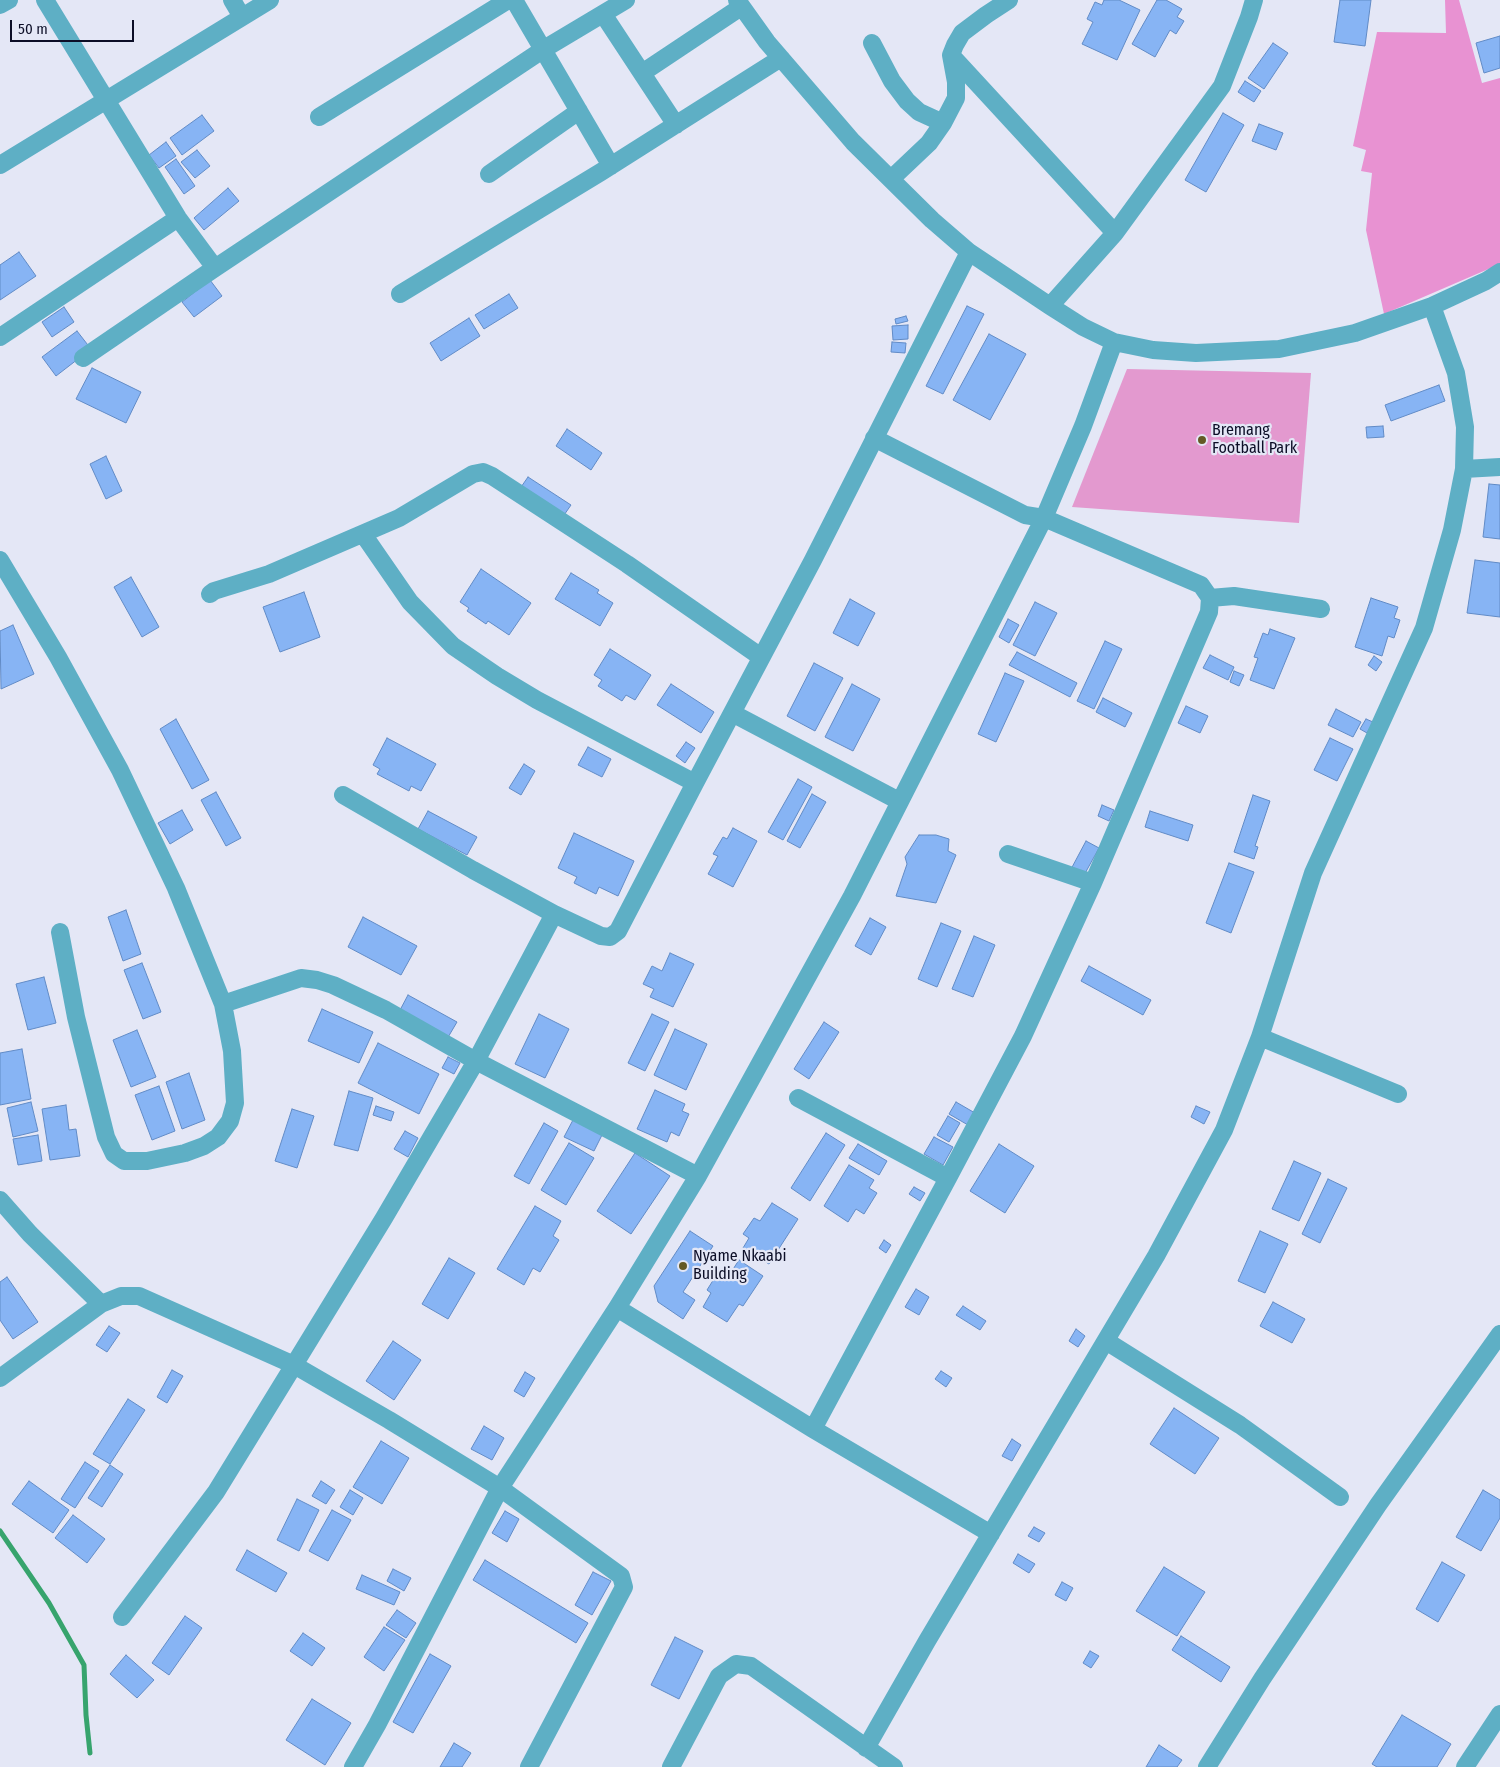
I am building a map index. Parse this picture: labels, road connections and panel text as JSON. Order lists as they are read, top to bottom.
{
  "places": ["Bremang Football Park", "Nyame Nkaabi Building"],
  "scale_bar": "50 m"
}
